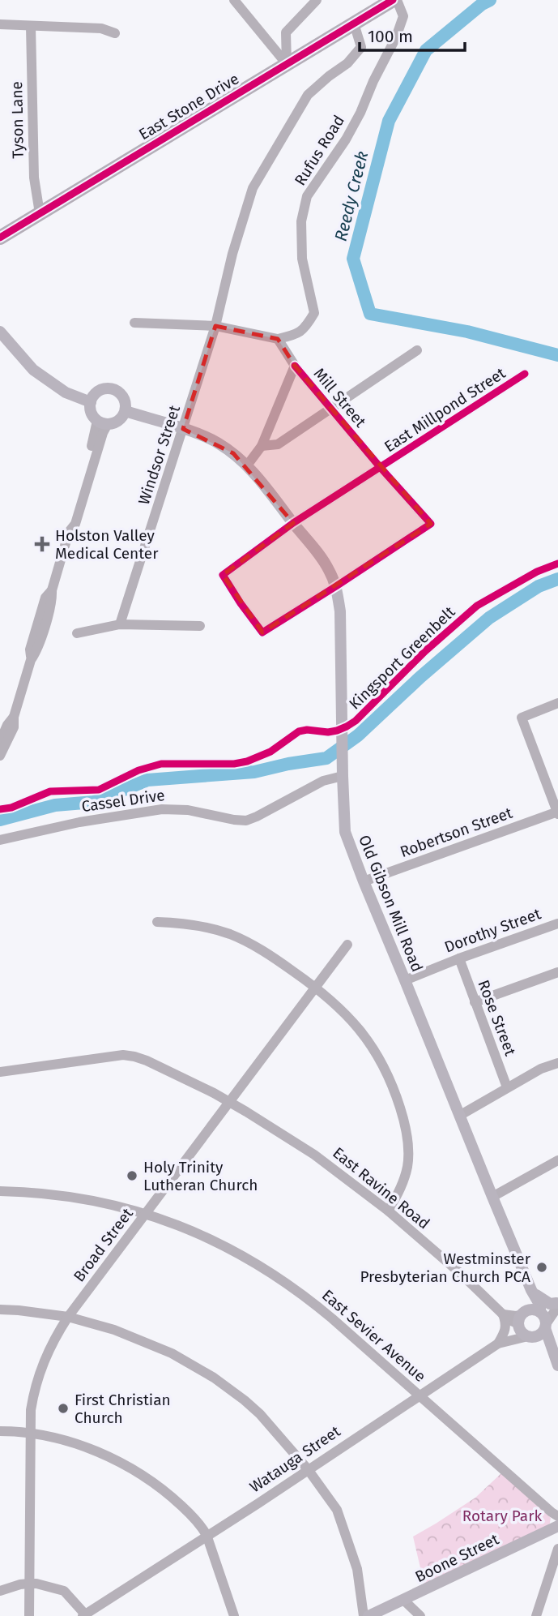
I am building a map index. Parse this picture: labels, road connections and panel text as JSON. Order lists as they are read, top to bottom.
{
  "streets": {
    "highway": ["East Stone Drive"],
    "main road": ["Old Gibson Mill Road", "Boone Street"],
    "street": [
      "Tyson Lane",
      "Rufus Road",
      "Mill Street",
      "East Millpond Street",
      "Windsor Street",
      "Cassel Drive",
      "Robertson Street",
      "Dorothy Street",
      "Rose Street",
      "East Ravine Road",
      "Broad Street",
      "East Sevier Avenue",
      "Watauga Street"
    ],
    "cycle path": ["Kingsport Greenbelt"]
  },
  "crossings": [
    ["East Stone Drive", "Tyson Lane"],
    ["East Stone Drive", "Windsor Street"],
    ["Rufus Road", "Mill Street"],
    ["Mill Street", "East Millpond Street"],
    ["Mill Street", "Old Gibson Mill Road"],
    ["East Millpond Street", "Old Gibson Mill Road"],
    ["Windsor Street", "Old Gibson Mill Road"],
    ["Cassel Drive", "Old Gibson Mill Road"],
    ["Robertson Street", "Old Gibson Mill Road"],
    ["Old Gibson Mill Road", "Dorothy Street"],
    ["Dorothy Street", "Rose Street"],
    ["East Ravine Road", "Broad Street"],
    ["Broad Street", "East Sevier Avenue"],
    ["East Sevier Avenue", "Watauga Street"]
  ],
  "water": ["Reedy Creek"],
  "parks": ["Rotary Park"],
  "places": {
    "health": ["Holston Valley Medical Center"],
    "other": ["Holy Trinity Lutheran Church", "Westminster Presbyterian Church PCA", "First Christian Church"]
  },
  "scale_bar": "100 m"
}
